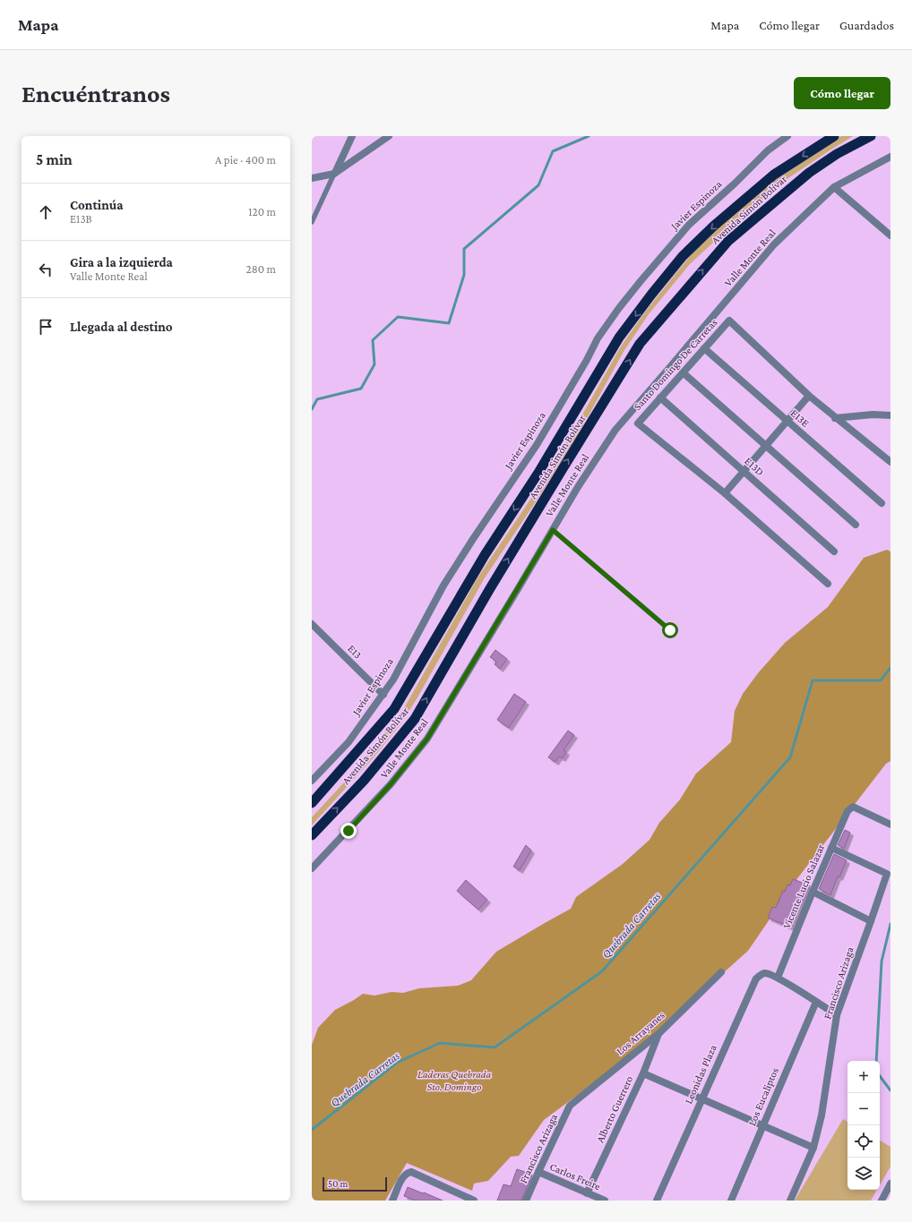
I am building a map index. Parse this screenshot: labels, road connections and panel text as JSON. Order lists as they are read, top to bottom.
{
  "streets": {
    "highway": ["Avenida Simón Bolívar"],
    "street": [
      "Javier Espinoza",
      "Valle Monte Real",
      "Santo Domingo De Carretas",
      "E13E",
      "E13D",
      "E13",
      "Vicente Lucio Salazar",
      "Francisco Arizaga",
      "Los Arrayanes",
      "Leonidas Plaza",
      "Los Eucaliptos",
      "Alberto Guerrero",
      "Carlos Freire"
    ]
  },
  "crossings": [
    ["Javier Espinoza", "E13"],
    ["Santo Domingo De Carretas", "E13E"],
    ["Santo Domingo De Carretas", "E13D"],
    ["Vicente Lucio Salazar", "Francisco Arizaga"],
    ["Vicente Lucio Salazar", "Leonidas Plaza"],
    ["Francisco Arizaga", "Los Arrayanes"],
    ["Francisco Arizaga", "Carlos Freire"],
    ["Los Arrayanes", "Alberto Guerrero"],
    ["Alberto Guerrero", "Carlos Freire"]
  ],
  "water": ["Quebrada Carretas"],
  "parks": ["Laderas Quebrada Sto. Domingo"],
  "scale_bar": "50 m",
  "page": {
    "header": "Mapa",
    "nav": ["Mapa", "Cómo llegar", "Guardados"],
    "buttons": "Cómo llegar",
    "title": "Encuéntranos",
    "heading": ["5 min", "A pie · 400 m"],
    "list": [
      ["Continúa", "E13B", "120 m"],
      ["Gira a la izquierda", "Valle Monte Real", "280 m"],
      "Llegada al destino"
    ],
    "map_buttons": ["+", "−"],
    "scale": "50 m"
  }
}
